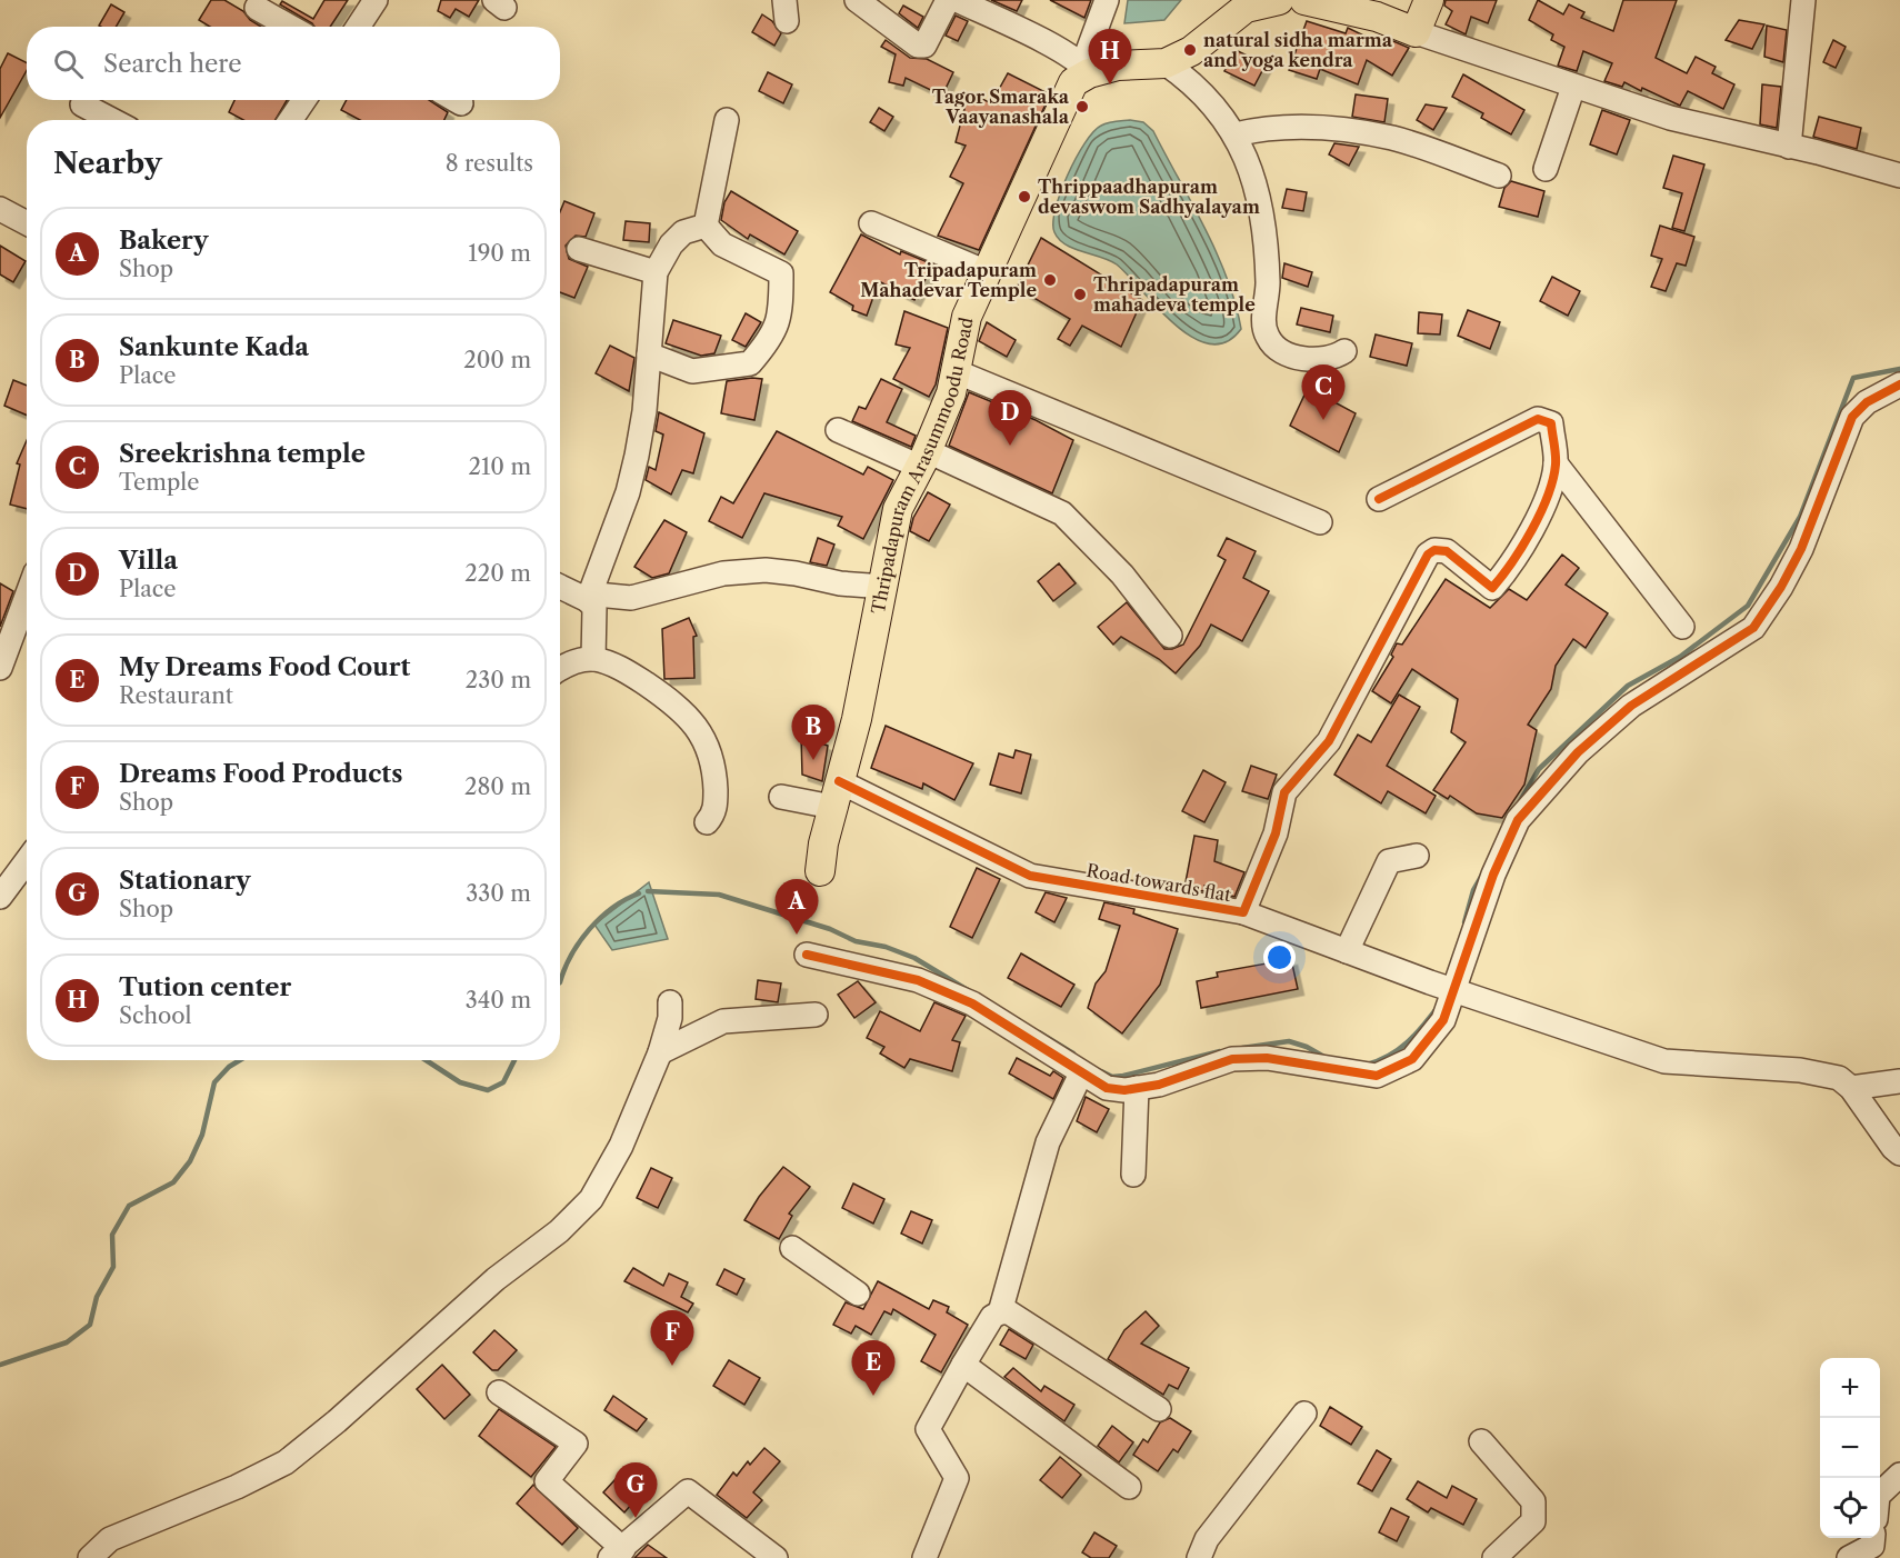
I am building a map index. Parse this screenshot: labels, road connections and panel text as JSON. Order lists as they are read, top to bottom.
{
  "streets": {
    "main road": ["Thripadapuram Arasummoodu Road"],
    "street": ["Road towards flat"]
  },
  "crossings": [
    ["Thripadapuram Arasummoodu Road", "Road towards flat"]
  ],
  "places": [
    "natural sidha marma and yoga kendra",
    "Tagor Smaraka Vaayanashala",
    "Thrippaadhapuram devaswom Sadhyalayam",
    "Tripadapuram Mahadevar Temple",
    "Thripadapuram mahadeva temple"
  ],
  "page": {
    "search": "Search here",
    "pins": [
      "H",
      "C",
      "D",
      "B",
      "A",
      "F",
      "E",
      "G"
    ],
    "heading": ["Nearby", "8 results"],
    "list": [
      {
        "mark": "A",
        "name": "Bakery",
        "note": "Shop",
        "value": "190 m"
      },
      {
        "mark": "B",
        "name": "Sankunte Kada",
        "note": "Place",
        "value": "200 m"
      },
      {
        "mark": "C",
        "name": "Sreekrishna temple",
        "note": "Temple",
        "value": "210 m"
      },
      {
        "mark": "D",
        "name": "Villa",
        "note": "Place",
        "value": "220 m"
      },
      {
        "mark": "E",
        "name": "My Dreams Food Court",
        "note": "Restaurant",
        "value": "230 m"
      },
      {
        "mark": "F",
        "name": "Dreams Food Products",
        "note": "Shop",
        "value": "280 m"
      },
      {
        "mark": "G",
        "name": "Stationary",
        "note": "Shop",
        "value": "330 m"
      },
      {
        "mark": "H",
        "name": "Tution center",
        "note": "School",
        "value": "340 m"
      }
    ],
    "map_buttons": ["+", "−"]
  }
}
